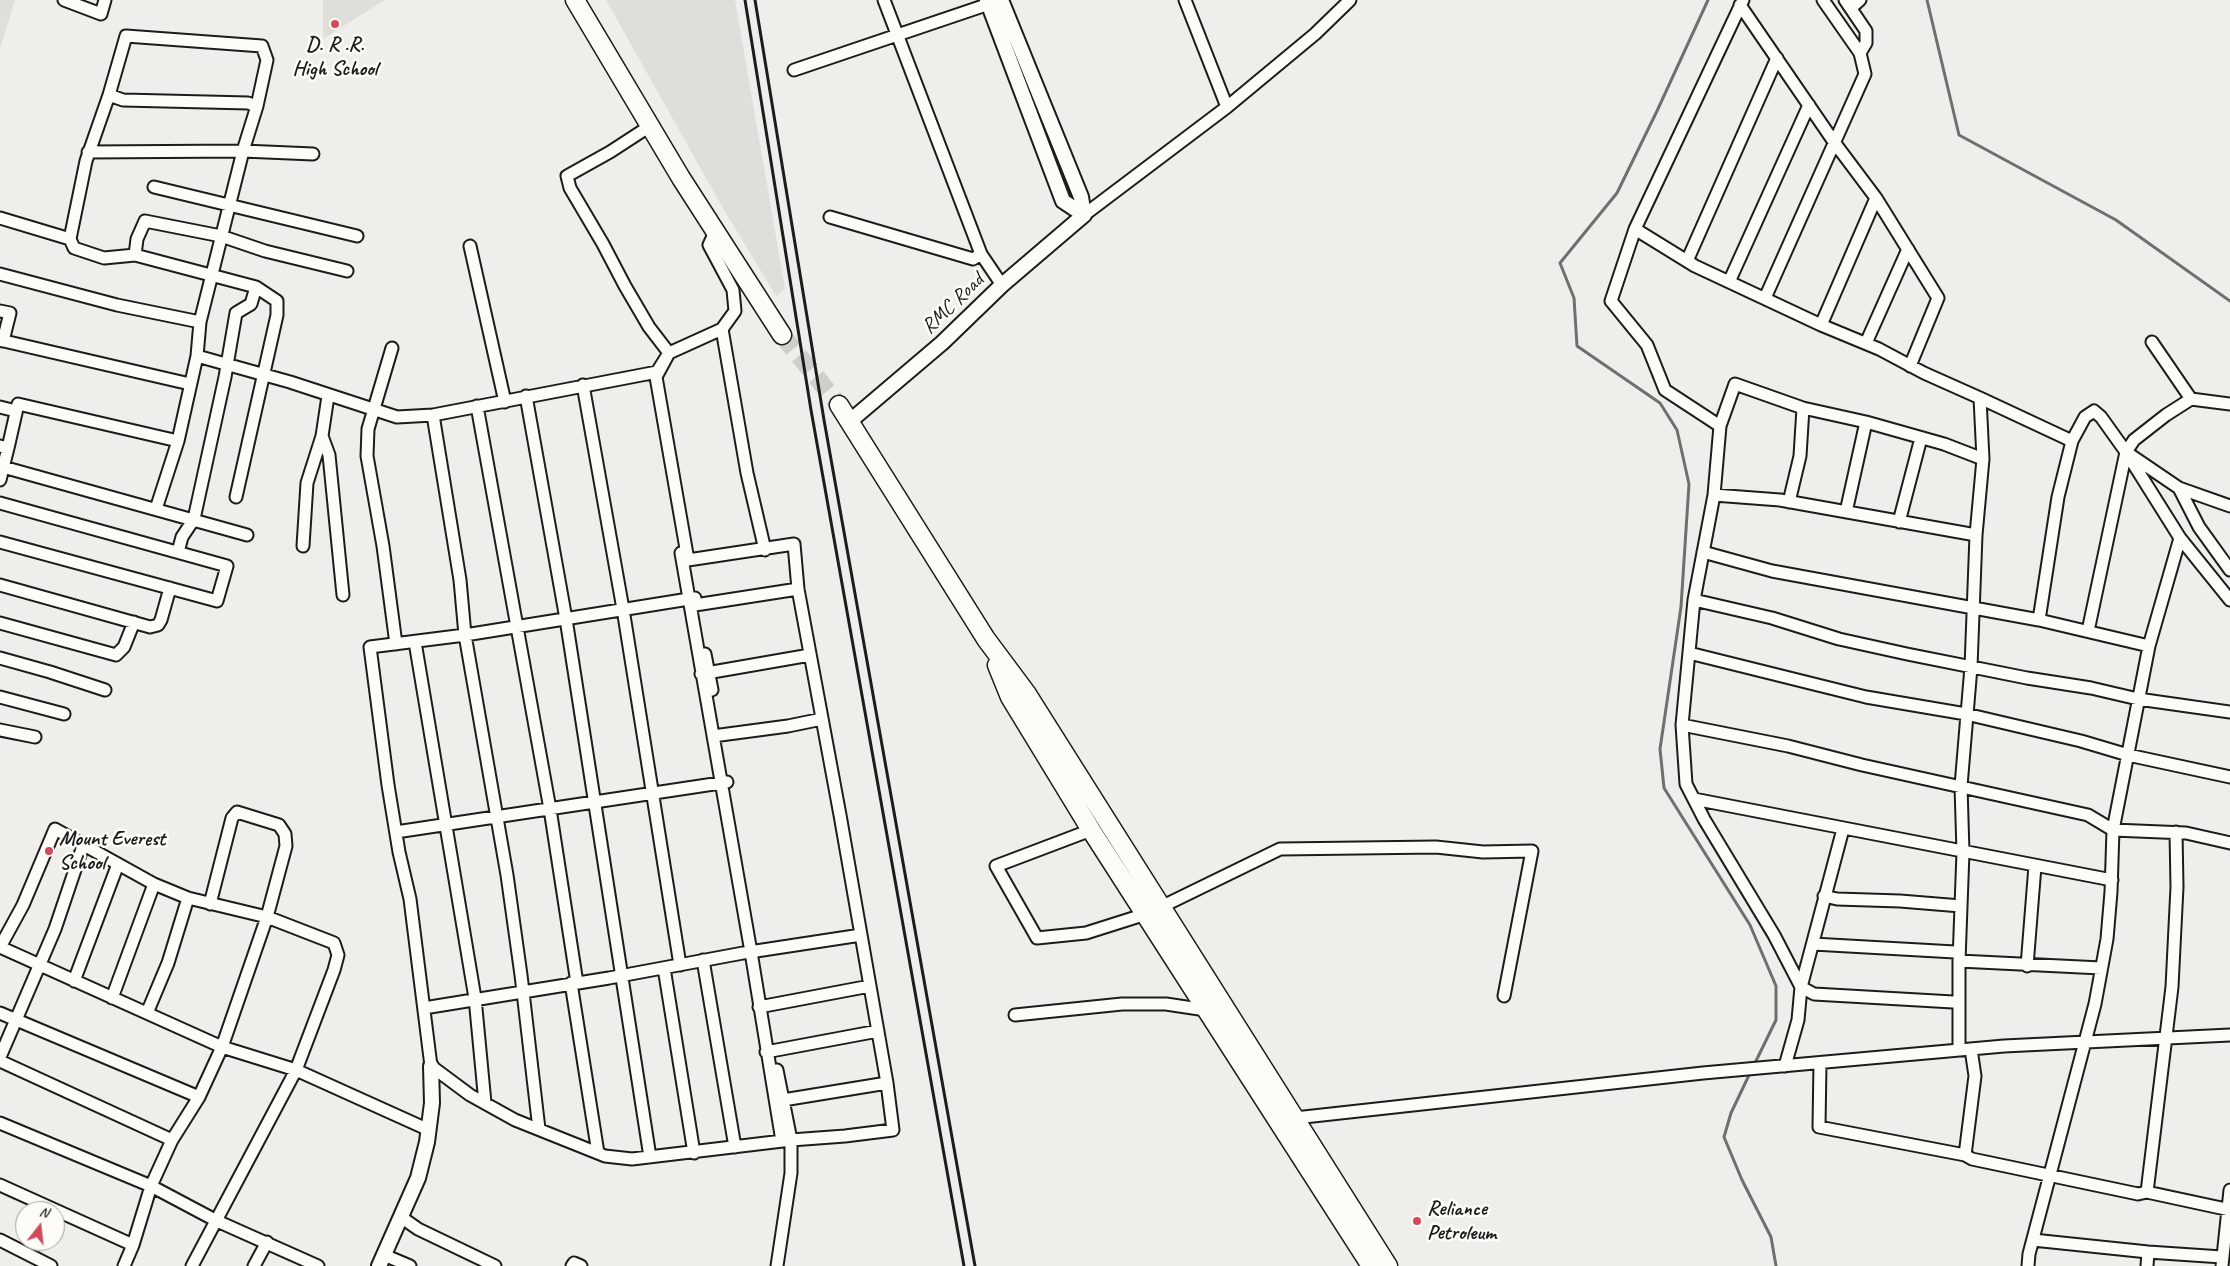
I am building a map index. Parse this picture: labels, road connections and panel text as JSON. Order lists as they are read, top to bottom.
{
  "streets": {
    "street": ["RMC Road"]
  },
  "places": ["D. R .R. High School", "Mount Everest School", "Reliance Petroleum"],
  "north": "top"
}
